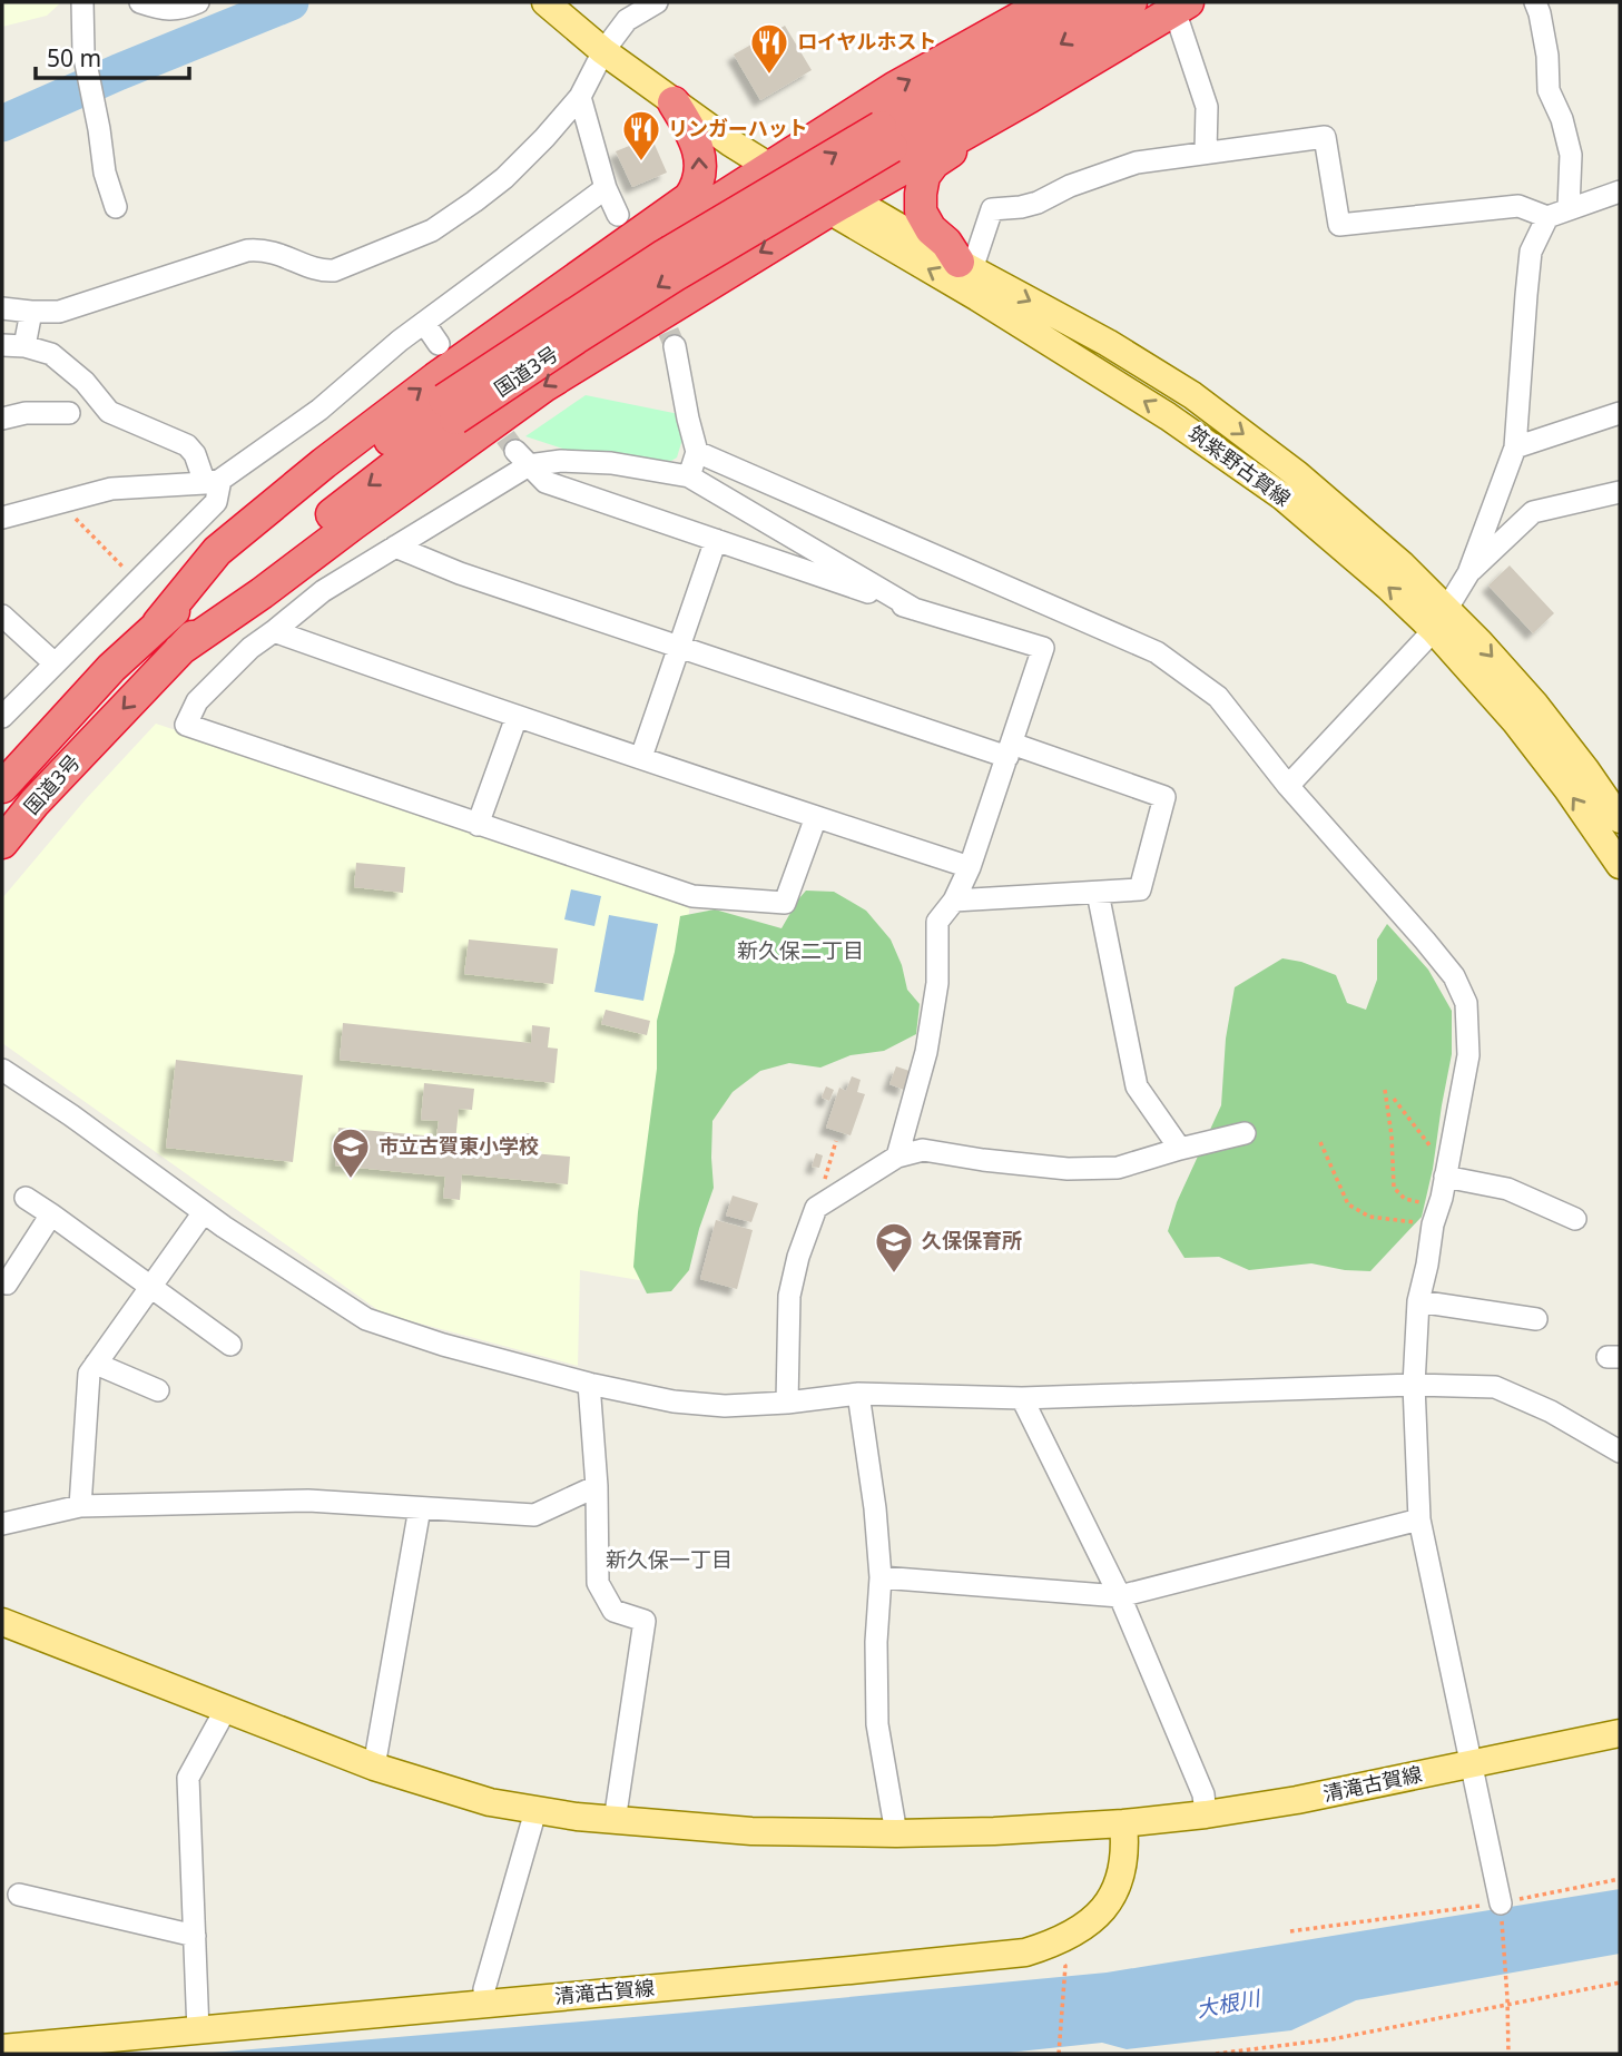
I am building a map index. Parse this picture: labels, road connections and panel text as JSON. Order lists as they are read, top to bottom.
{
  "streets": {
    "highway": ["国道3号"],
    "main road": ["筑紫野古賀線", "清滝古賀線"]
  },
  "districts": ["新久保二丁目", "新久保一丁目"],
  "water": ["大根川"],
  "places": {
    "restaurant": ["ロイヤルホスト", "リンガーハット"],
    "school or university": ["市立古賀東小学校", "久保保育所"]
  },
  "scale_bar": "50 m"
}
